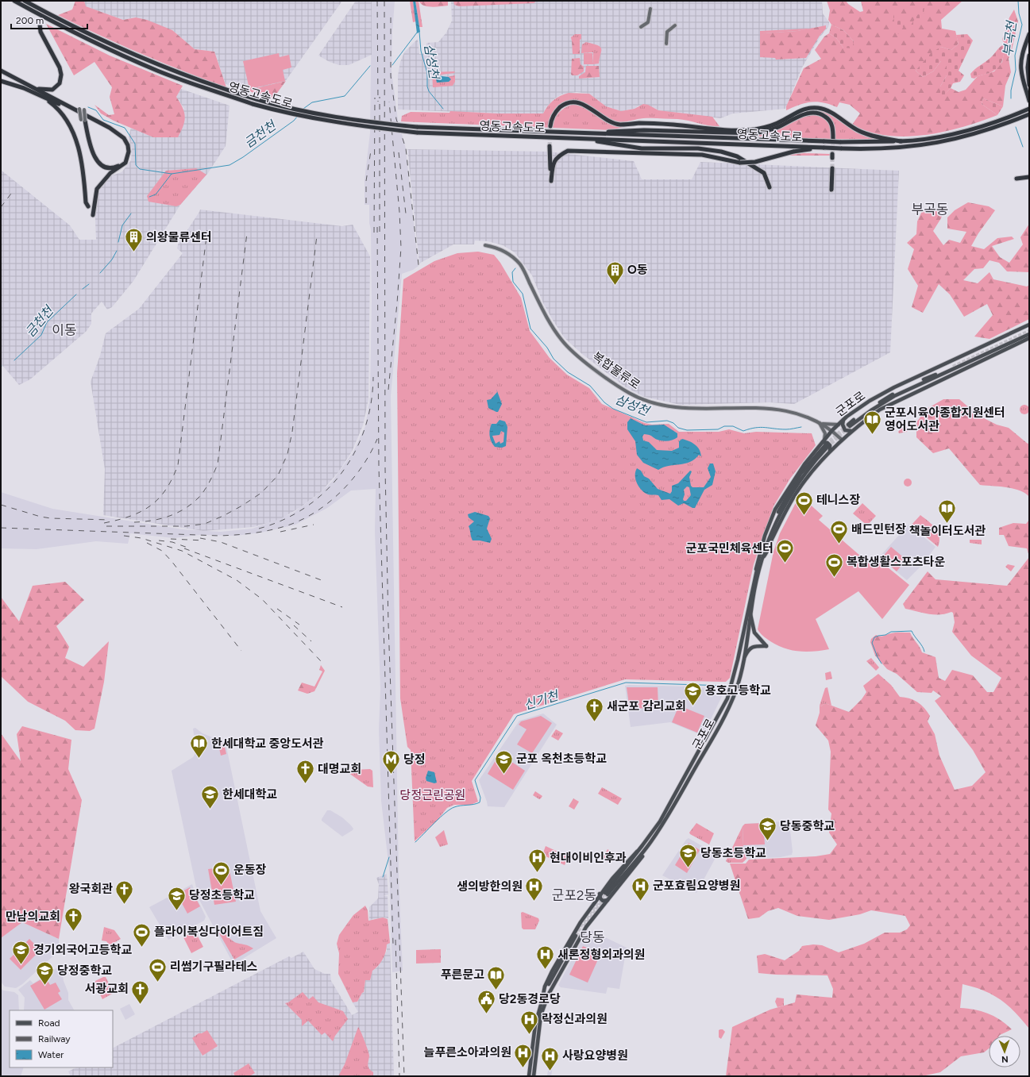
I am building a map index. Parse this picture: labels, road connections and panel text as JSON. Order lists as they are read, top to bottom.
{
  "streets": {
    "highway": ["영동고속도로"],
    "main road": ["복합물류로", "군포로"]
  },
  "crossings": [
    ["복합물류로", "군포로"]
  ],
  "districts": [
    "부곡동",
    "이동",
    "군포2동",
    "당동"
  ],
  "water": [
    "부곡천",
    "삼성천",
    "금천천",
    "신기천"
  ],
  "parks": ["당정근린공원"],
  "places": {
    "building": ["의왕물류센터", "O동"],
    "library": [
      "군포시육아종합지원센터 영어도서관",
      "책놀이터도서관",
      "한세대학교 중앙도서관",
      "푸른문고"
    ],
    "sports": [
      "테니스장",
      "배드민턴장",
      "군포국민체육센터",
      "복합생활스포츠타운",
      "운동장",
      "플라이복싱다이어트짐",
      "리썸기구필라테스"
    ],
    "school or university": [
      "용호고등학교",
      "군포 옥천초등학교",
      "한세대학교",
      "당동중학교",
      "당동초등학교",
      "당정초등학교",
      "경기외국어고등학교",
      "당정중학교"
    ],
    "church": [
      "새군포 감리교회",
      "대명교회",
      "왕국회관",
      "만남의교회",
      "서광교회"
    ],
    "metro station": ["당정"],
    "hospital": [
      "현대이비인후과",
      "군포효림요양병원",
      "생의방한의원",
      "새론정형외과의원",
      "락정신과의원",
      "늘푸른소아과의원",
      "사랑요양병원"
    ],
    "public building": ["당2동경로당"]
  },
  "legend": ["Road", "Railway", "Water"],
  "scale_bar": "200 m",
  "north": "bottom"
}
